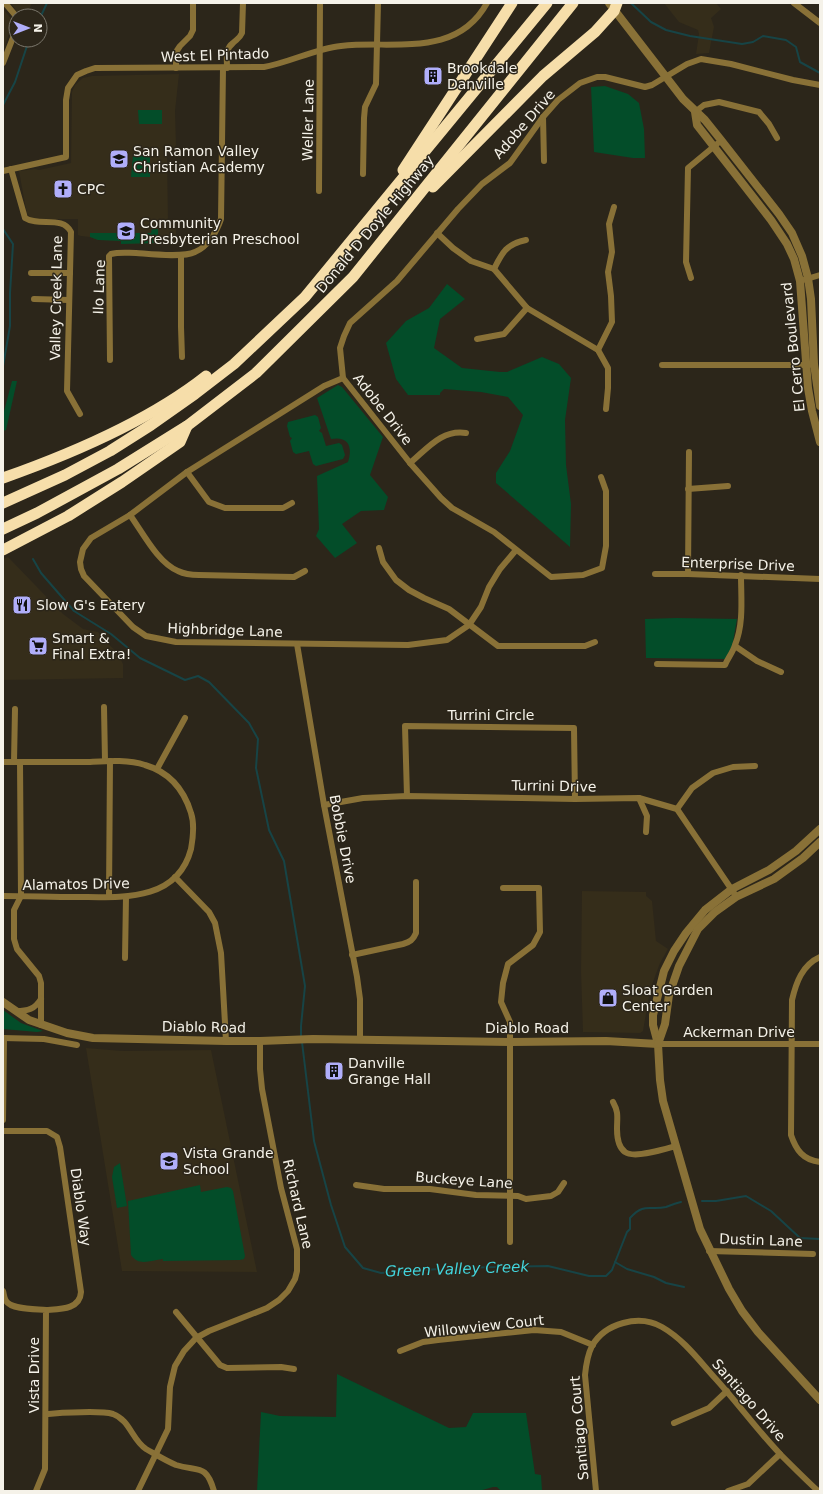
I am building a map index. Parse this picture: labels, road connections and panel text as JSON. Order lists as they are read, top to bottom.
{
  "streets": {
    "highway": ["Donald D Doyle Highway"],
    "street": [
      "West El Pintado",
      "Weller Lane",
      "Adobe Drive",
      "Ilo Lane",
      "Valley Creek Lane",
      "El Cerro Boulevard",
      "Enterprise Drive",
      "Highbridge Lane",
      "Turrini Circle",
      "Turrini Drive",
      "Bobbie Drive",
      "Alamatos Drive",
      "Diablo Road",
      "Ackerman Drive",
      "Buckeye Lane",
      "Richard Lane",
      "Diablo Way",
      "Dustin Lane",
      "Willowview Court",
      "Vista Drive",
      "Santiago Drive",
      "Santiago Court"
    ]
  },
  "crossings": [
    ["West El Pintado", "Weller Lane"],
    ["West El Pintado", "Ilo Lane"],
    ["West El Pintado", "Valley Creek Lane"],
    ["Adobe Drive", "El Cerro Boulevard"],
    ["Adobe Drive", "Highbridge Lane"],
    ["Highbridge Lane", "Bobbie Drive"],
    ["Turrini Circle", "Turrini Drive"],
    ["Turrini Drive", "Bobbie Drive"],
    ["Bobbie Drive", "Diablo Road"],
    ["Diablo Road", "Ackerman Drive"],
    ["Diablo Road", "Richard Lane"],
    ["Diablo Way", "Vista Drive"],
    ["Willowview Court", "Santiago Court"],
    ["Santiago Drive", "Santiago Court"]
  ],
  "water": ["Green Valley Creek"],
  "places": {
    "building": ["Brookdale Danville", "Danville Grange Hall"],
    "school or university": ["San Ramon Valley Christian Academy", "Community Presbyterian Preschool", "Vista Grande School"],
    "church": ["CPC"],
    "restaurant": ["Slow G's Eatery"],
    "supermarket": ["Smart & Final Extra!"],
    "shop": ["Sloat Garden Center"]
  },
  "north": "right"
}
